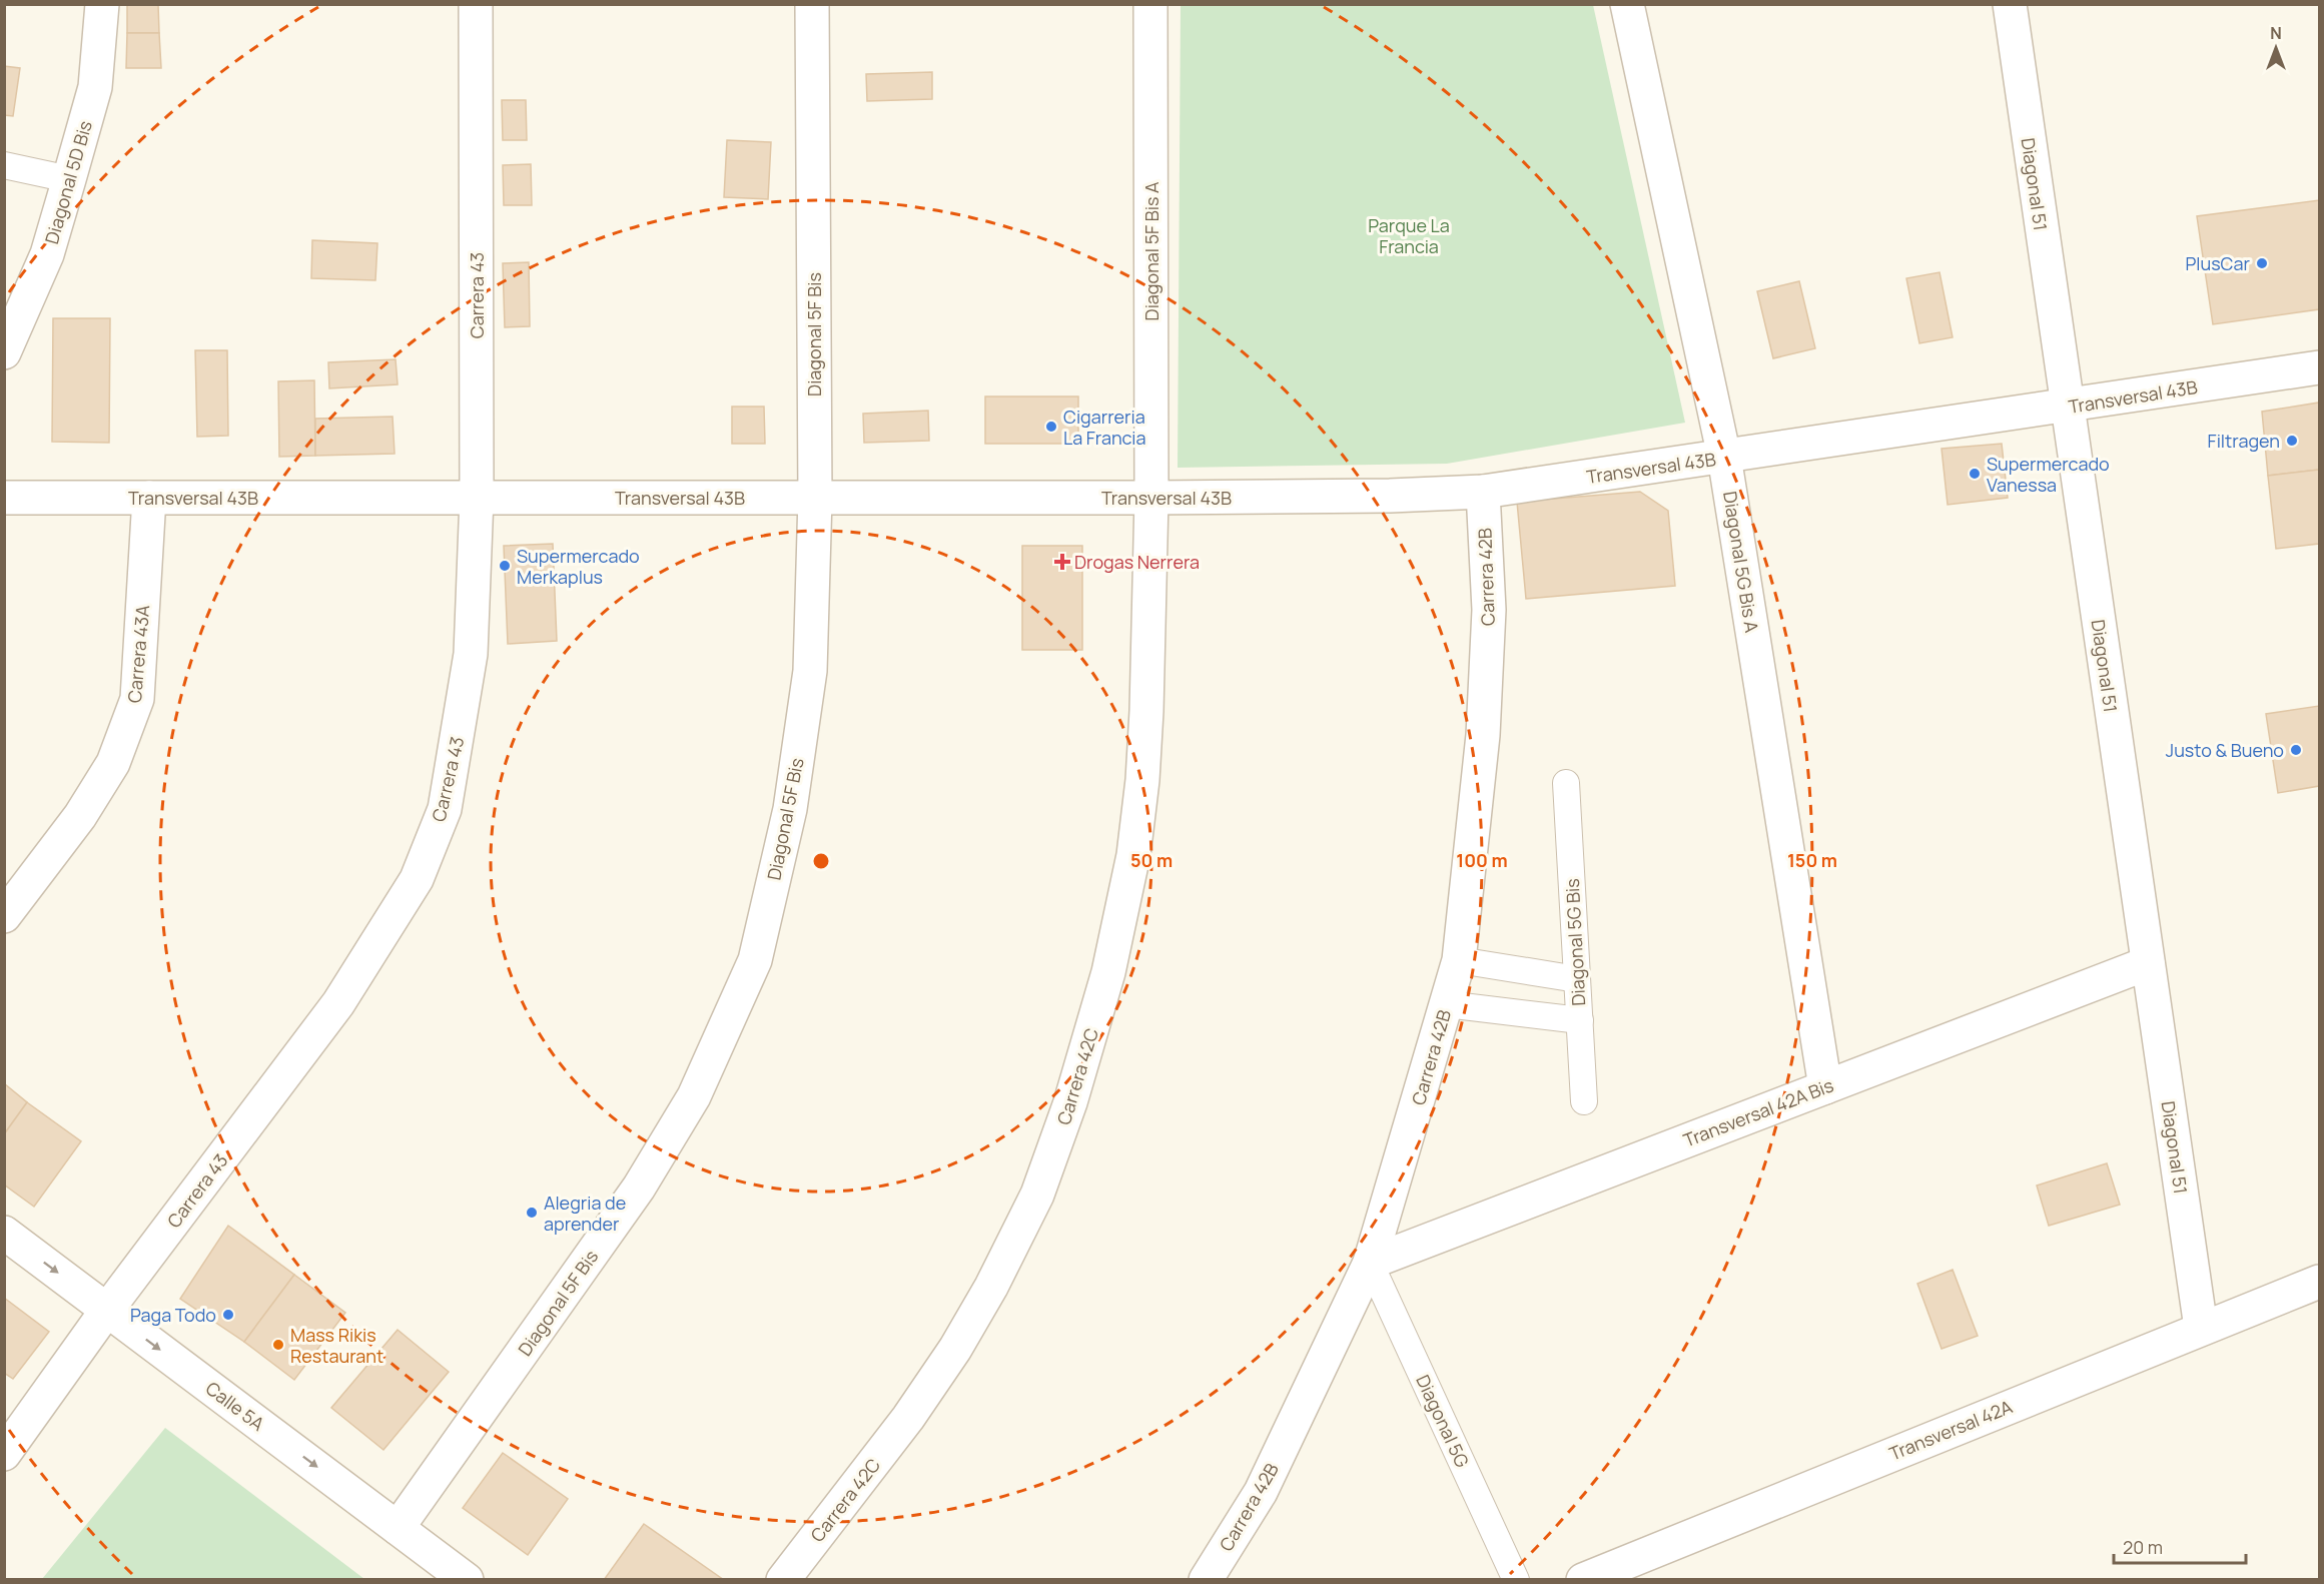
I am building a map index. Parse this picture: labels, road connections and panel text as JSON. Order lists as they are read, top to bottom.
{
  "streets": {
    "street": [
      "Diagonal 5D Bis",
      "Diagonal 51",
      "Diagonal 5F Bis A",
      "Carrera 43",
      "Diagonal 5F Bis",
      "Transversal 43B",
      "Diagonal 5G Bis A",
      "Carrera 42B",
      "Carrera 43A",
      "Carrera 42C",
      "Transversal 42A Bis",
      "Calle 5A",
      "Transversal 42A"
    ],
    "lane": ["Diagonal 5G Bis", "Diagonal 5G"]
  },
  "crossings": [
    ["Diagonal 51", "Transversal 43B"],
    ["Diagonal 51", "Transversal 42A Bis"],
    ["Diagonal 51", "Transversal 42A"],
    ["Diagonal 5F Bis A", "Transversal 43B"],
    ["Diagonal 5F Bis A", "Carrera 42C"],
    ["Carrera 43", "Transversal 43B"],
    ["Carrera 43", "Calle 5A"],
    ["Diagonal 5F Bis", "Transversal 43B"],
    ["Diagonal 5F Bis", "Calle 5A"],
    ["Transversal 43B", "Diagonal 5G Bis A"],
    ["Transversal 43B", "Carrera 42B"],
    ["Transversal 43B", "Carrera 43A"],
    ["Transversal 43B", "Carrera 42C"],
    ["Diagonal 5G Bis A", "Transversal 42A Bis"],
    ["Carrera 42B", "Transversal 42A Bis"],
    ["Carrera 42B", "Diagonal 5G"],
    ["Transversal 42A Bis", "Diagonal 5G"]
  ],
  "one_way": ["Calle 5A"],
  "parks": ["Parque La Francia"],
  "places": {
    "other": [
      "PlusCar",
      "Cigarreria La Francia",
      "Filtragen",
      "Supermercado Vanessa",
      "Supermercado Merkaplus",
      "Justo & Bueno",
      "Alegria de aprender",
      "Paga Todo",
      "Mass Rikis Restaurant"
    ],
    "health": ["Drogas Nerrera"]
  },
  "scale_bar": "20 m",
  "north": "top",
  "rings": ["50 m", "100 m", "150 m"]
}
